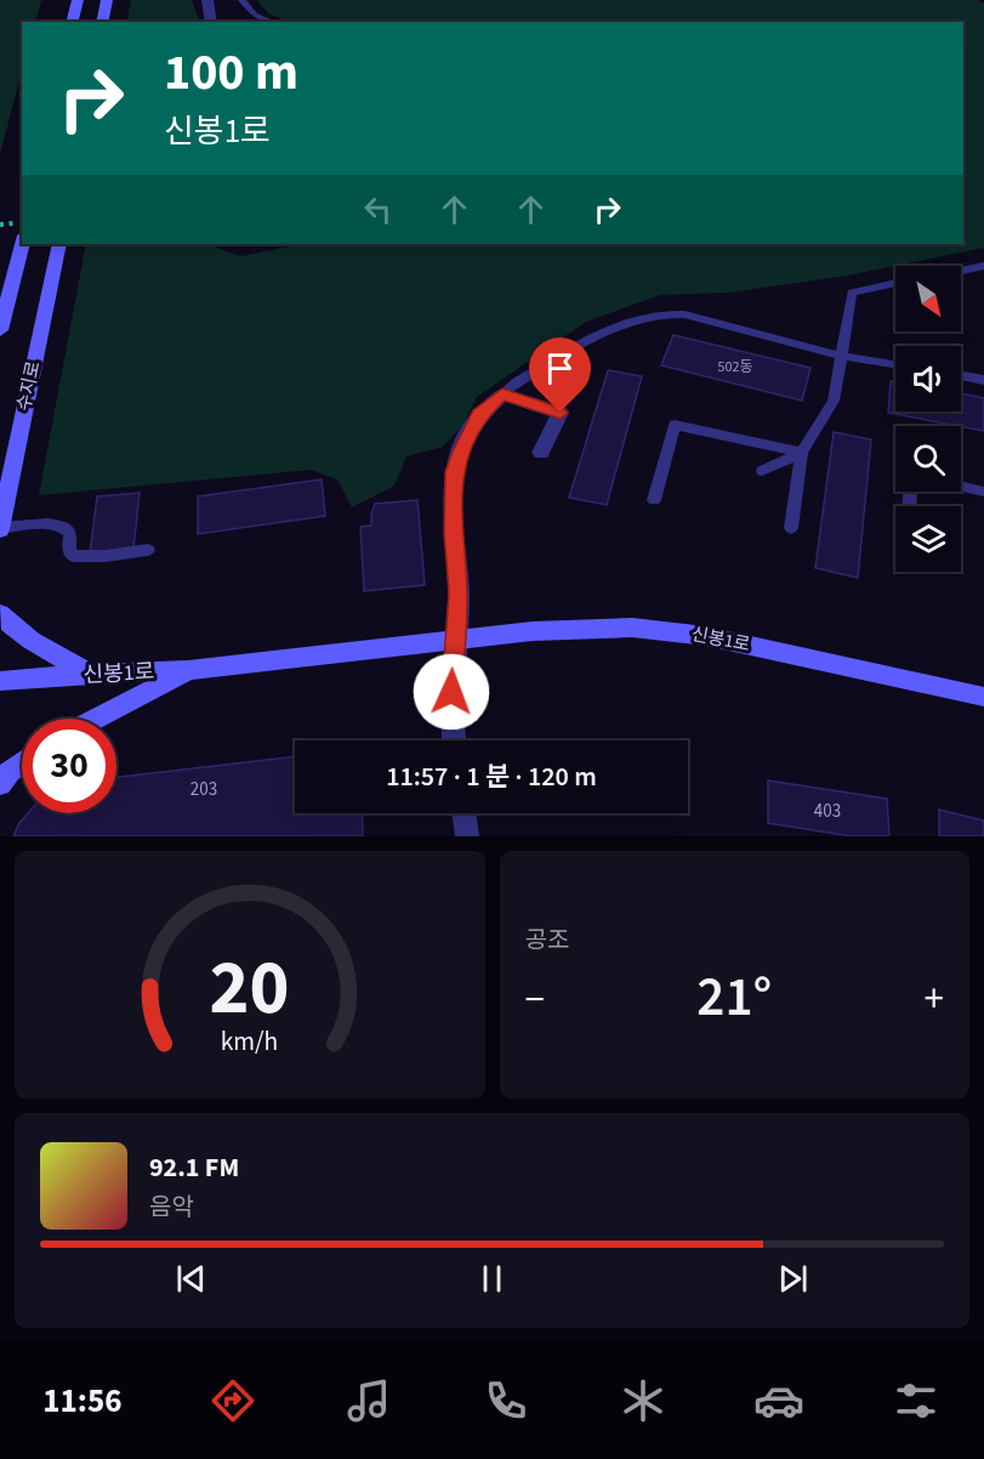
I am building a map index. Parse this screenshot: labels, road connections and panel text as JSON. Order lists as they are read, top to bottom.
{
  "streets": {
    "main road": ["수지로", "신봉1로"]
  },
  "house_numbers": ["502동", "203", "403"],
  "north": "bottom right",
  "page": {
    "turn": ["100 m", "신봉1로"],
    "limit": "30",
    "trip": "11:57 · 1 분 · 120 m",
    "tile": "공조",
    "heat": ["−", "21°", "+"],
    "song": ["92.1 FM", "음악"],
    "tabs": "11:56",
    "gauge": ["20", "km/h"]
  }
}
